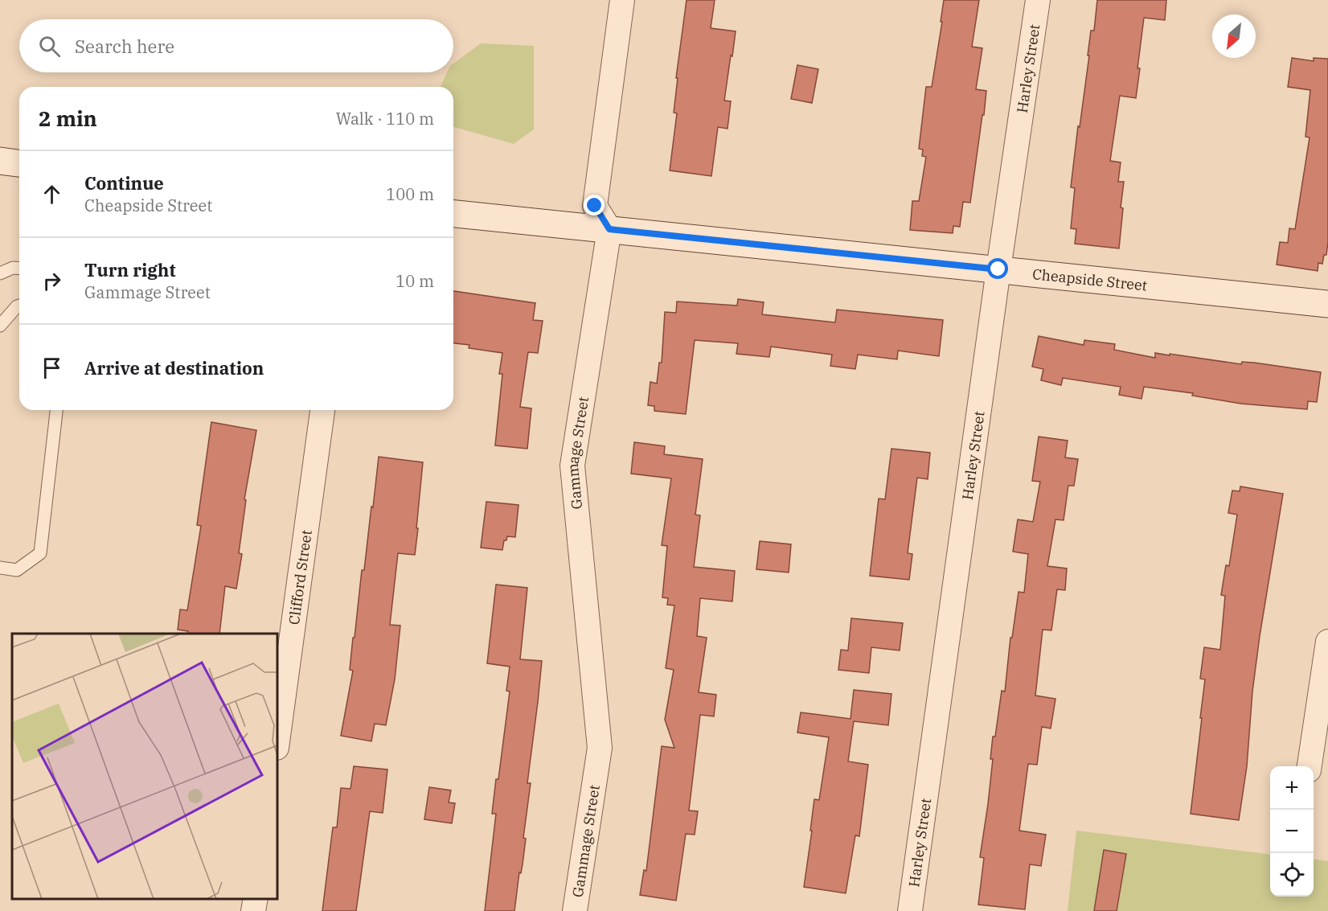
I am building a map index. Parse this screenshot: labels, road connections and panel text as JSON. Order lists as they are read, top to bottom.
{
  "streets": {
    "street": [
      "Harley Street",
      "Cheapside Street",
      "Gammage Street",
      "Clifford Street"
    ]
  },
  "crossings": [
    ["Harley Street", "Cheapside Street"],
    ["Cheapside Street", "Gammage Street"]
  ],
  "north": "bottom left",
  "page": {
    "search": "Search here",
    "heading": ["2 min", "Walk · 110 m"],
    "list": [
      ["Continue", "Cheapside Street", "100 m"],
      ["Turn right", "Gammage Street", "10 m"],
      "Arrive at destination"
    ],
    "map_buttons": ["+", "−"]
  }
}
